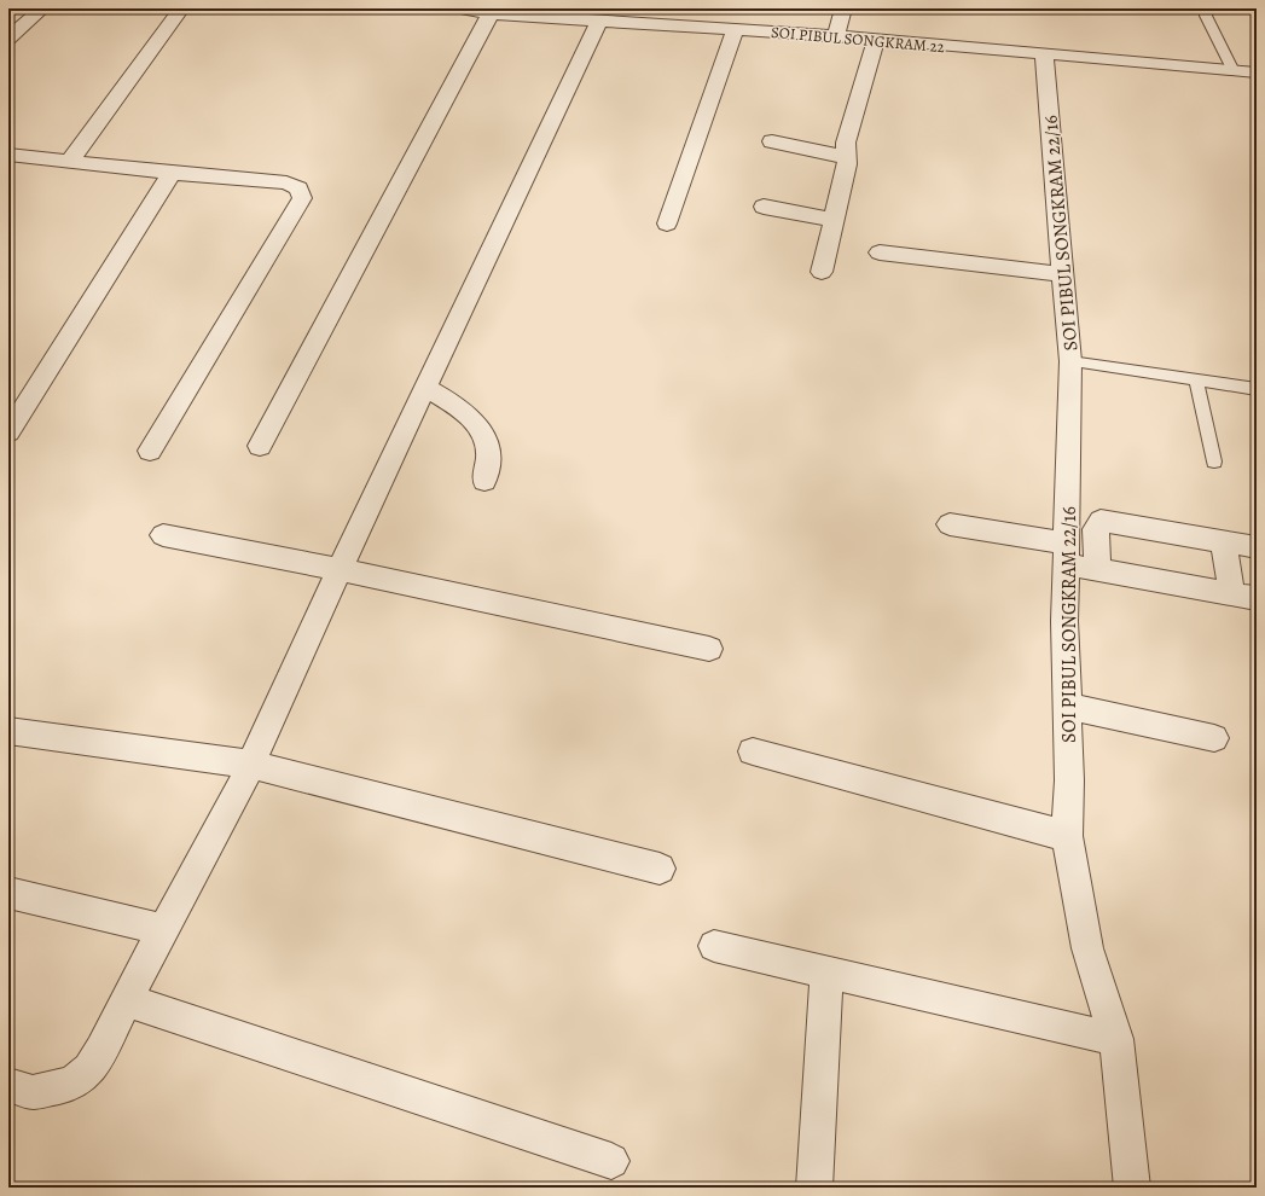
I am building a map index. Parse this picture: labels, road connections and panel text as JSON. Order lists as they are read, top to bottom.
{
  "streets": {
    "street": ["SOI PIBUL SONGKRAM 22", "SOI PIBUL SONGKRAM 22/16"]
  },
  "crossings": [
    ["SOI PIBUL SONGKRAM 22", "SOI PIBUL SONGKRAM 22/16"]
  ]
}
